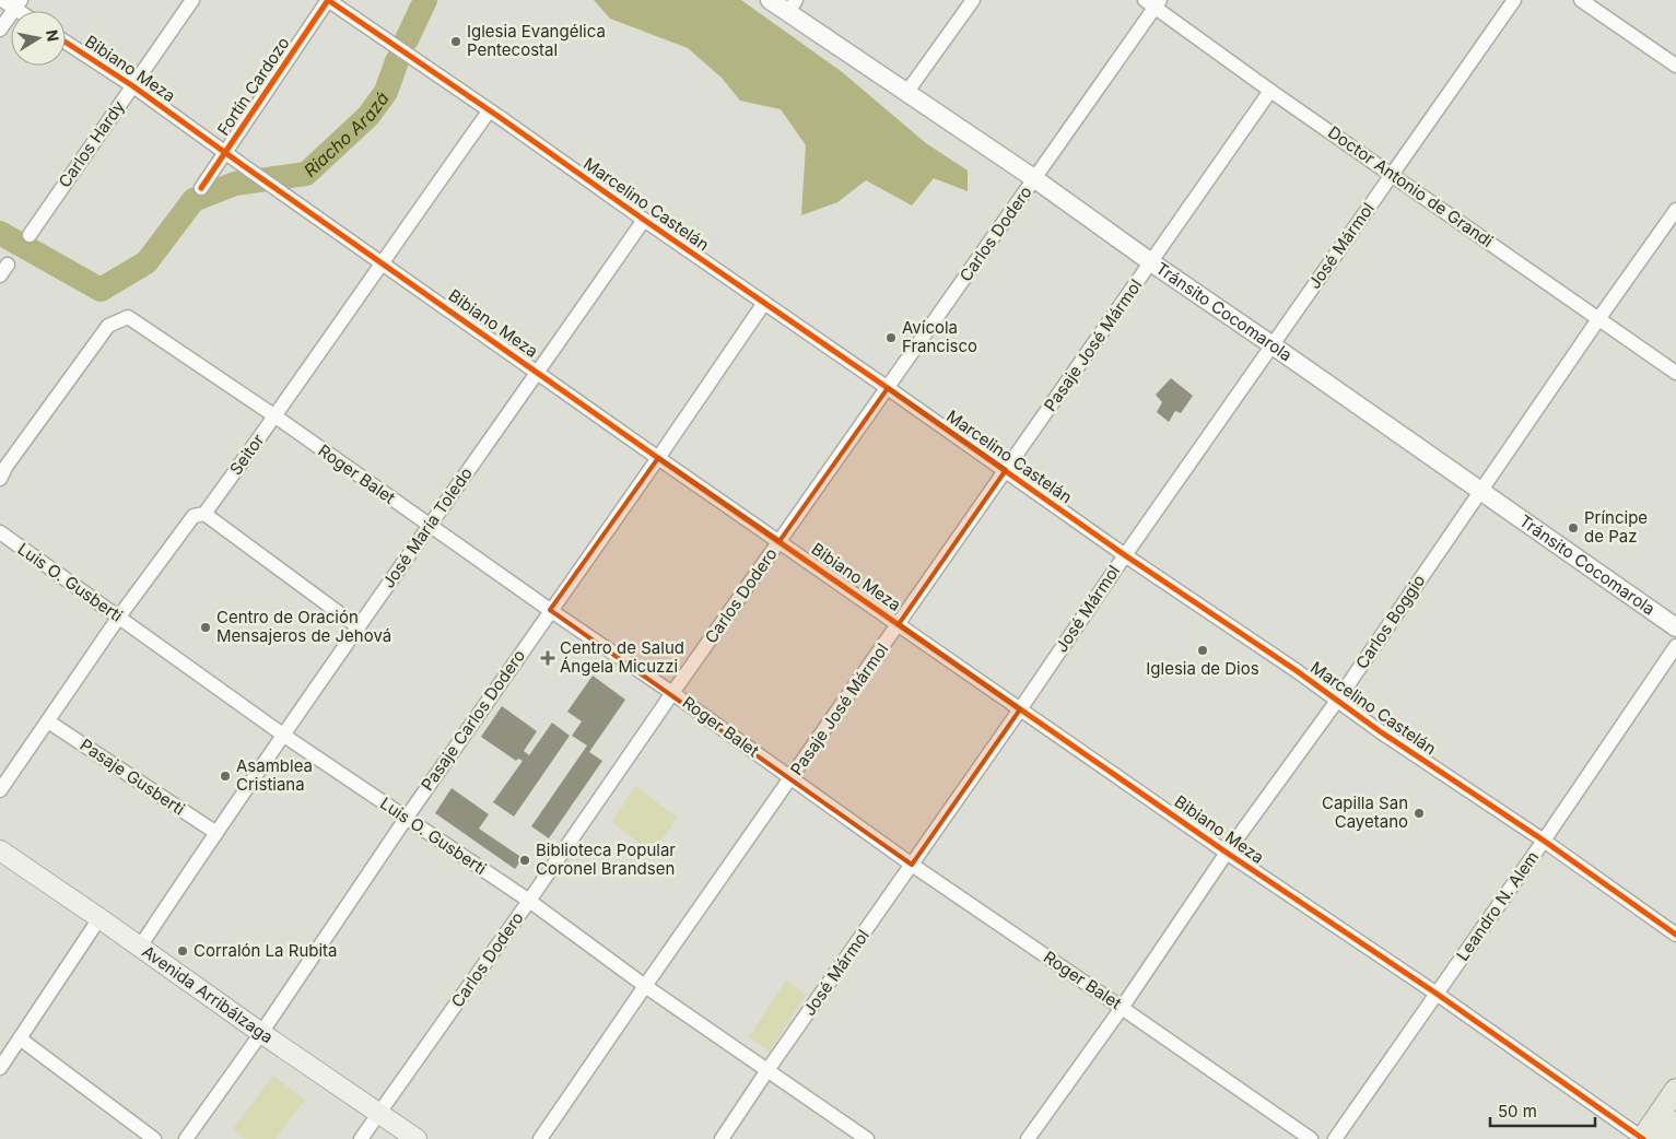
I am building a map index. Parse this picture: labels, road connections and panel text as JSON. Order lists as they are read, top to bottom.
{
  "streets": {
    "main road": ["Avenida Arribálzaga"],
    "street": [
      "Bibiano Meza",
      "Fortín Cardozo",
      "Carlos Hardy",
      "Doctor Antonio de Grandi",
      "Marcelino Castelán",
      "Carlos Dodero",
      "José Mármol",
      "Tránsito Cocomarola",
      "Pasaje José Mármol",
      "Seitor",
      "Roger Balet",
      "José María Toledo",
      "Luis O. Gusberti",
      "Carlos Boggio",
      "Pasaje Carlos Dodero",
      "Pasaje Gusberti",
      "Leandro N. Alem"
    ]
  },
  "crossings": [
    ["Bibiano Meza", "Fortín Cardozo"],
    ["Bibiano Meza", "Carlos Hardy"],
    ["Bibiano Meza", "Carlos Dodero"],
    ["Bibiano Meza", "José Mármol"],
    ["Bibiano Meza", "Pasaje José Mármol"],
    ["Bibiano Meza", "Seitor"],
    ["Bibiano Meza", "José María Toledo"],
    ["Bibiano Meza", "Carlos Boggio"],
    ["Bibiano Meza", "Pasaje Carlos Dodero"],
    ["Bibiano Meza", "Leandro N. Alem"],
    ["Fortín Cardozo", "Marcelino Castelán"],
    ["Doctor Antonio de Grandi", "Carlos Dodero"],
    ["Doctor Antonio de Grandi", "José Mármol"],
    ["Doctor Antonio de Grandi", "Pasaje José Mármol"],
    ["Doctor Antonio de Grandi", "Carlos Boggio"],
    ["Marcelino Castelán", "Carlos Dodero"],
    ["Marcelino Castelán", "José Mármol"],
    ["Marcelino Castelán", "Pasaje José Mármol"],
    ["Marcelino Castelán", "Seitor"],
    ["Marcelino Castelán", "José María Toledo"],
    ["Marcelino Castelán", "Carlos Boggio"],
    ["Marcelino Castelán", "Pasaje Carlos Dodero"],
    ["Marcelino Castelán", "Leandro N. Alem"],
    ["Carlos Dodero", "Tránsito Cocomarola"],
    ["Carlos Dodero", "Roger Balet"],
    ["Carlos Dodero", "Luis O. Gusberti"],
    ["Carlos Dodero", "Avenida Arribálzaga"],
    ["José Mármol", "Tránsito Cocomarola"],
    ["José Mármol", "Roger Balet"],
    ["José Mármol", "Luis O. Gusberti"],
    ["Tránsito Cocomarola", "Pasaje José Mármol"],
    ["Tránsito Cocomarola", "Carlos Boggio"],
    ["Pasaje José Mármol", "Roger Balet"],
    ["Pasaje José Mármol", "Luis O. Gusberti"],
    ["Seitor", "Roger Balet"],
    ["Seitor", "Luis O. Gusberti"],
    ["Seitor", "Pasaje Gusberti"],
    ["Roger Balet", "José María Toledo"],
    ["Roger Balet", "Carlos Boggio"],
    ["Roger Balet", "Pasaje Carlos Dodero"],
    ["José María Toledo", "Luis O. Gusberti"],
    ["José María Toledo", "Pasaje Gusberti"],
    ["José María Toledo", "Avenida Arribálzaga"],
    ["Luis O. Gusberti", "Pasaje Carlos Dodero"],
    ["Pasaje Carlos Dodero", "Avenida Arribálzaga"]
  ],
  "water": ["Riacho Arazá"],
  "places": {
    "other": [
      "Iglesia Evangélica Pentecostal",
      "Avícola Francisco",
      "Príncipe de Paz",
      "Centro de Oración Mensajeros de Jehová",
      "Iglesia de Dios",
      "Asamblea Cristiana",
      "Capilla San Cayetano",
      "Biblioteca Popular Coronel Brandsen",
      "Corralón La Rubita"
    ],
    "health": ["Centro de Salud Ángela Micuzzi"]
  },
  "scale_bar": "50 m",
  "north": "right"
}
